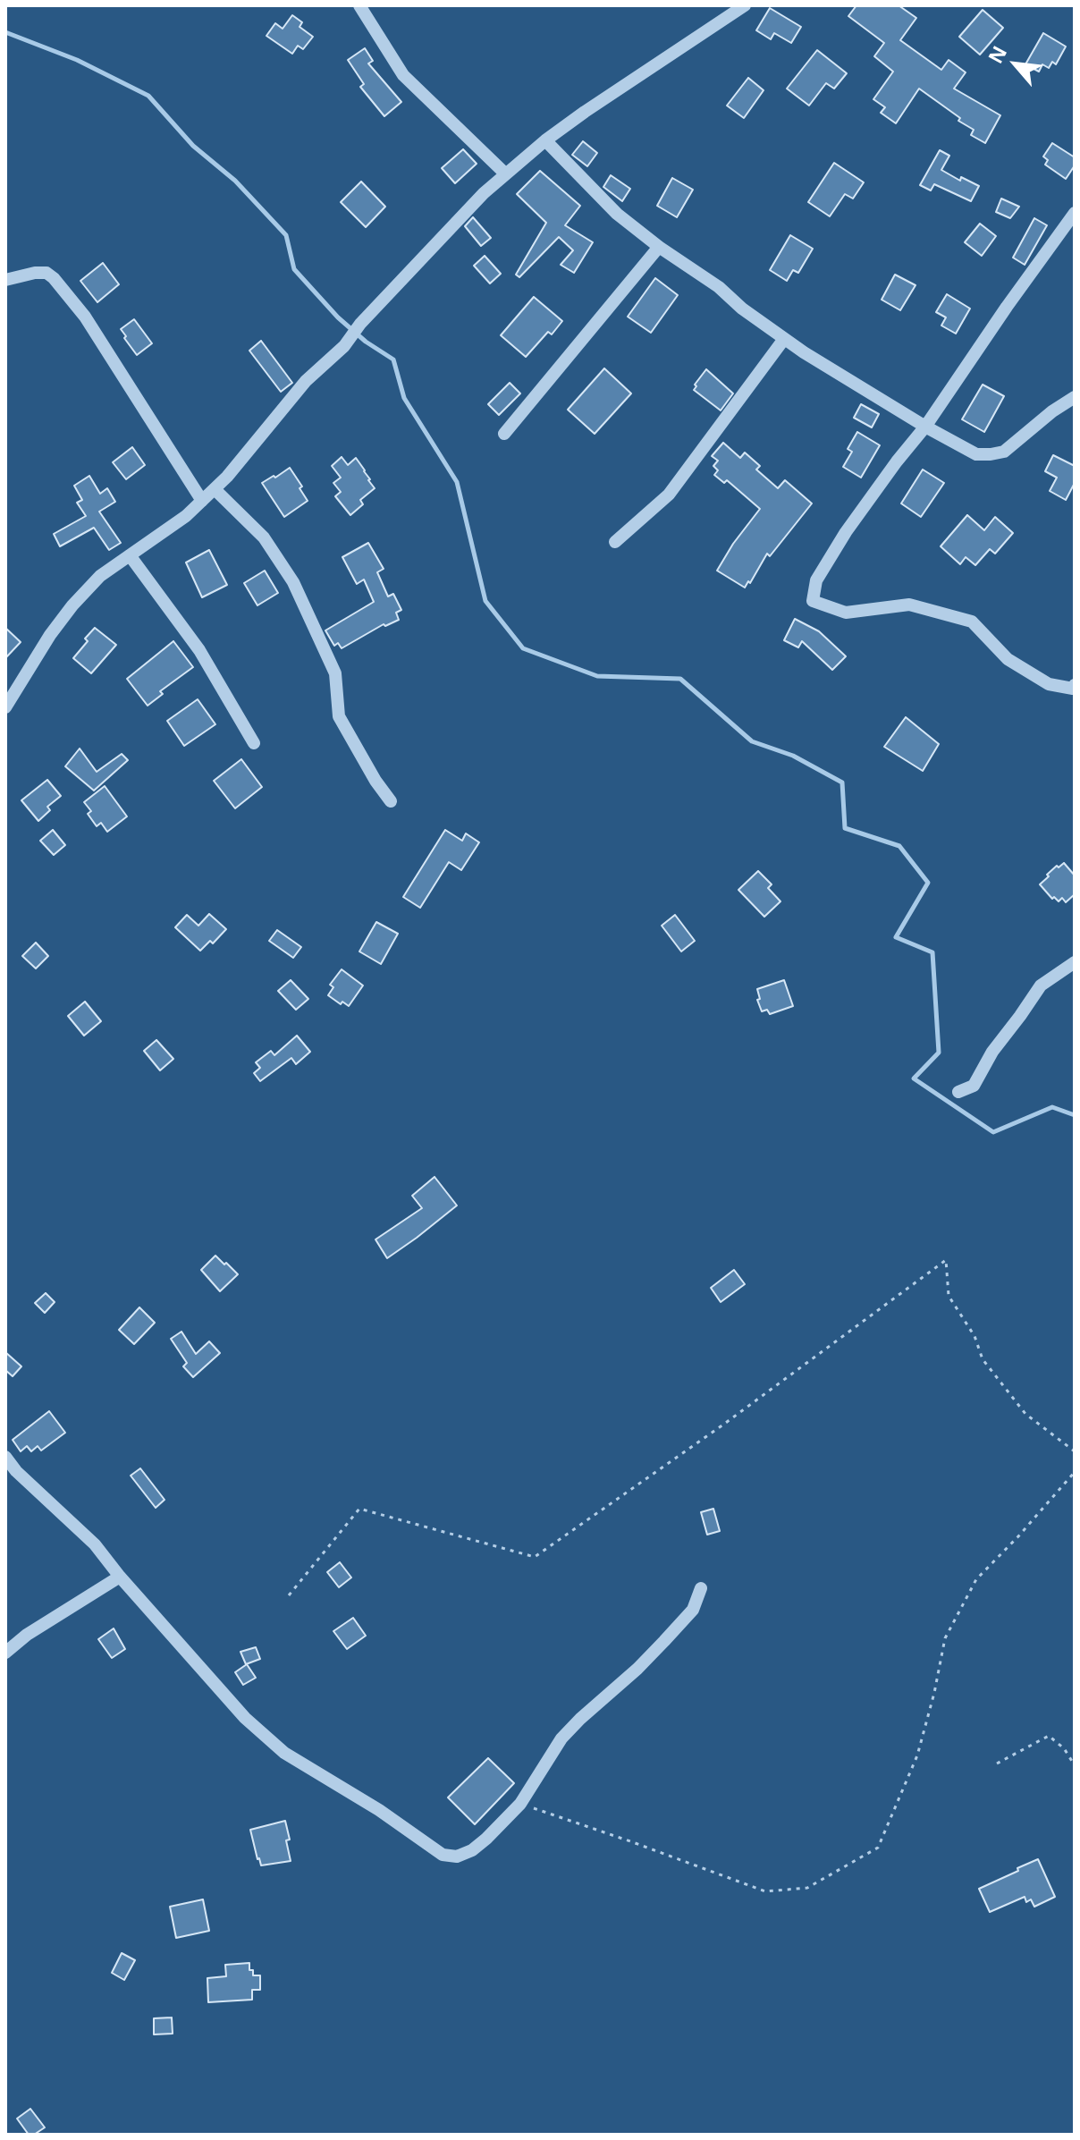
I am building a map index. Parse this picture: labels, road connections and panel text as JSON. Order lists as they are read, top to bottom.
{
  "north": "top left"
}
